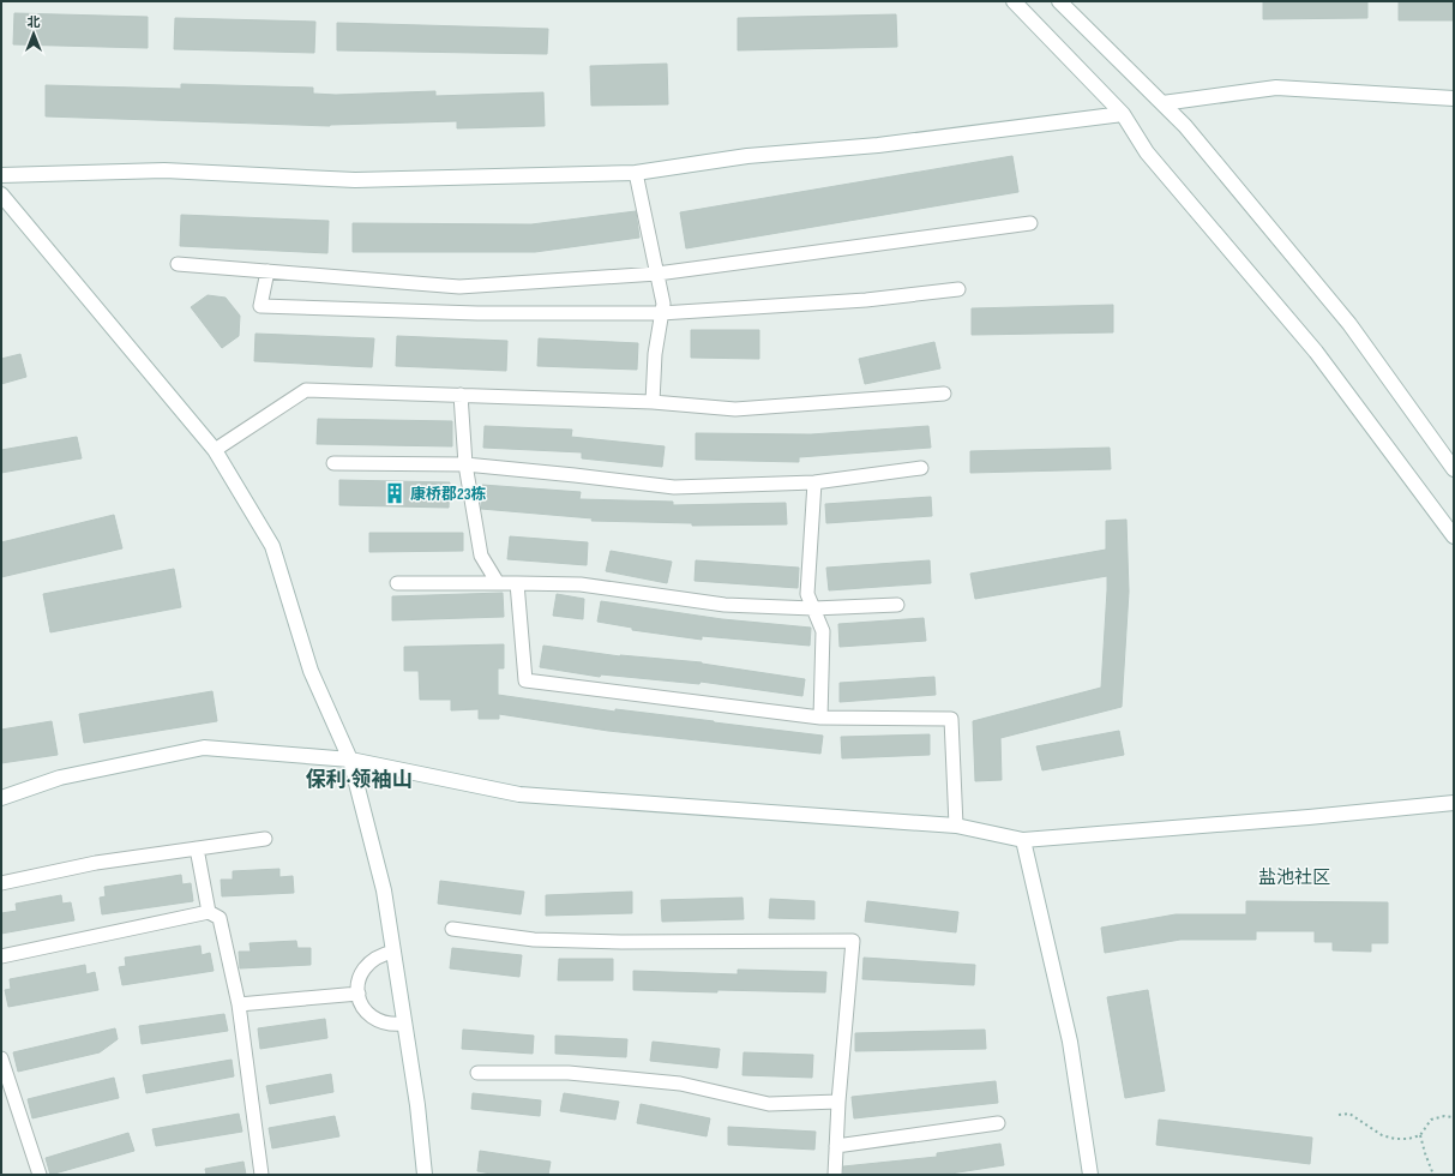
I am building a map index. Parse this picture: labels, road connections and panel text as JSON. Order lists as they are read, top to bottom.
{
  "districts": ["保利·领袖山", "盐池社区"],
  "places": {
    "building": ["康桥郡23栋"]
  },
  "north": "top"
}
